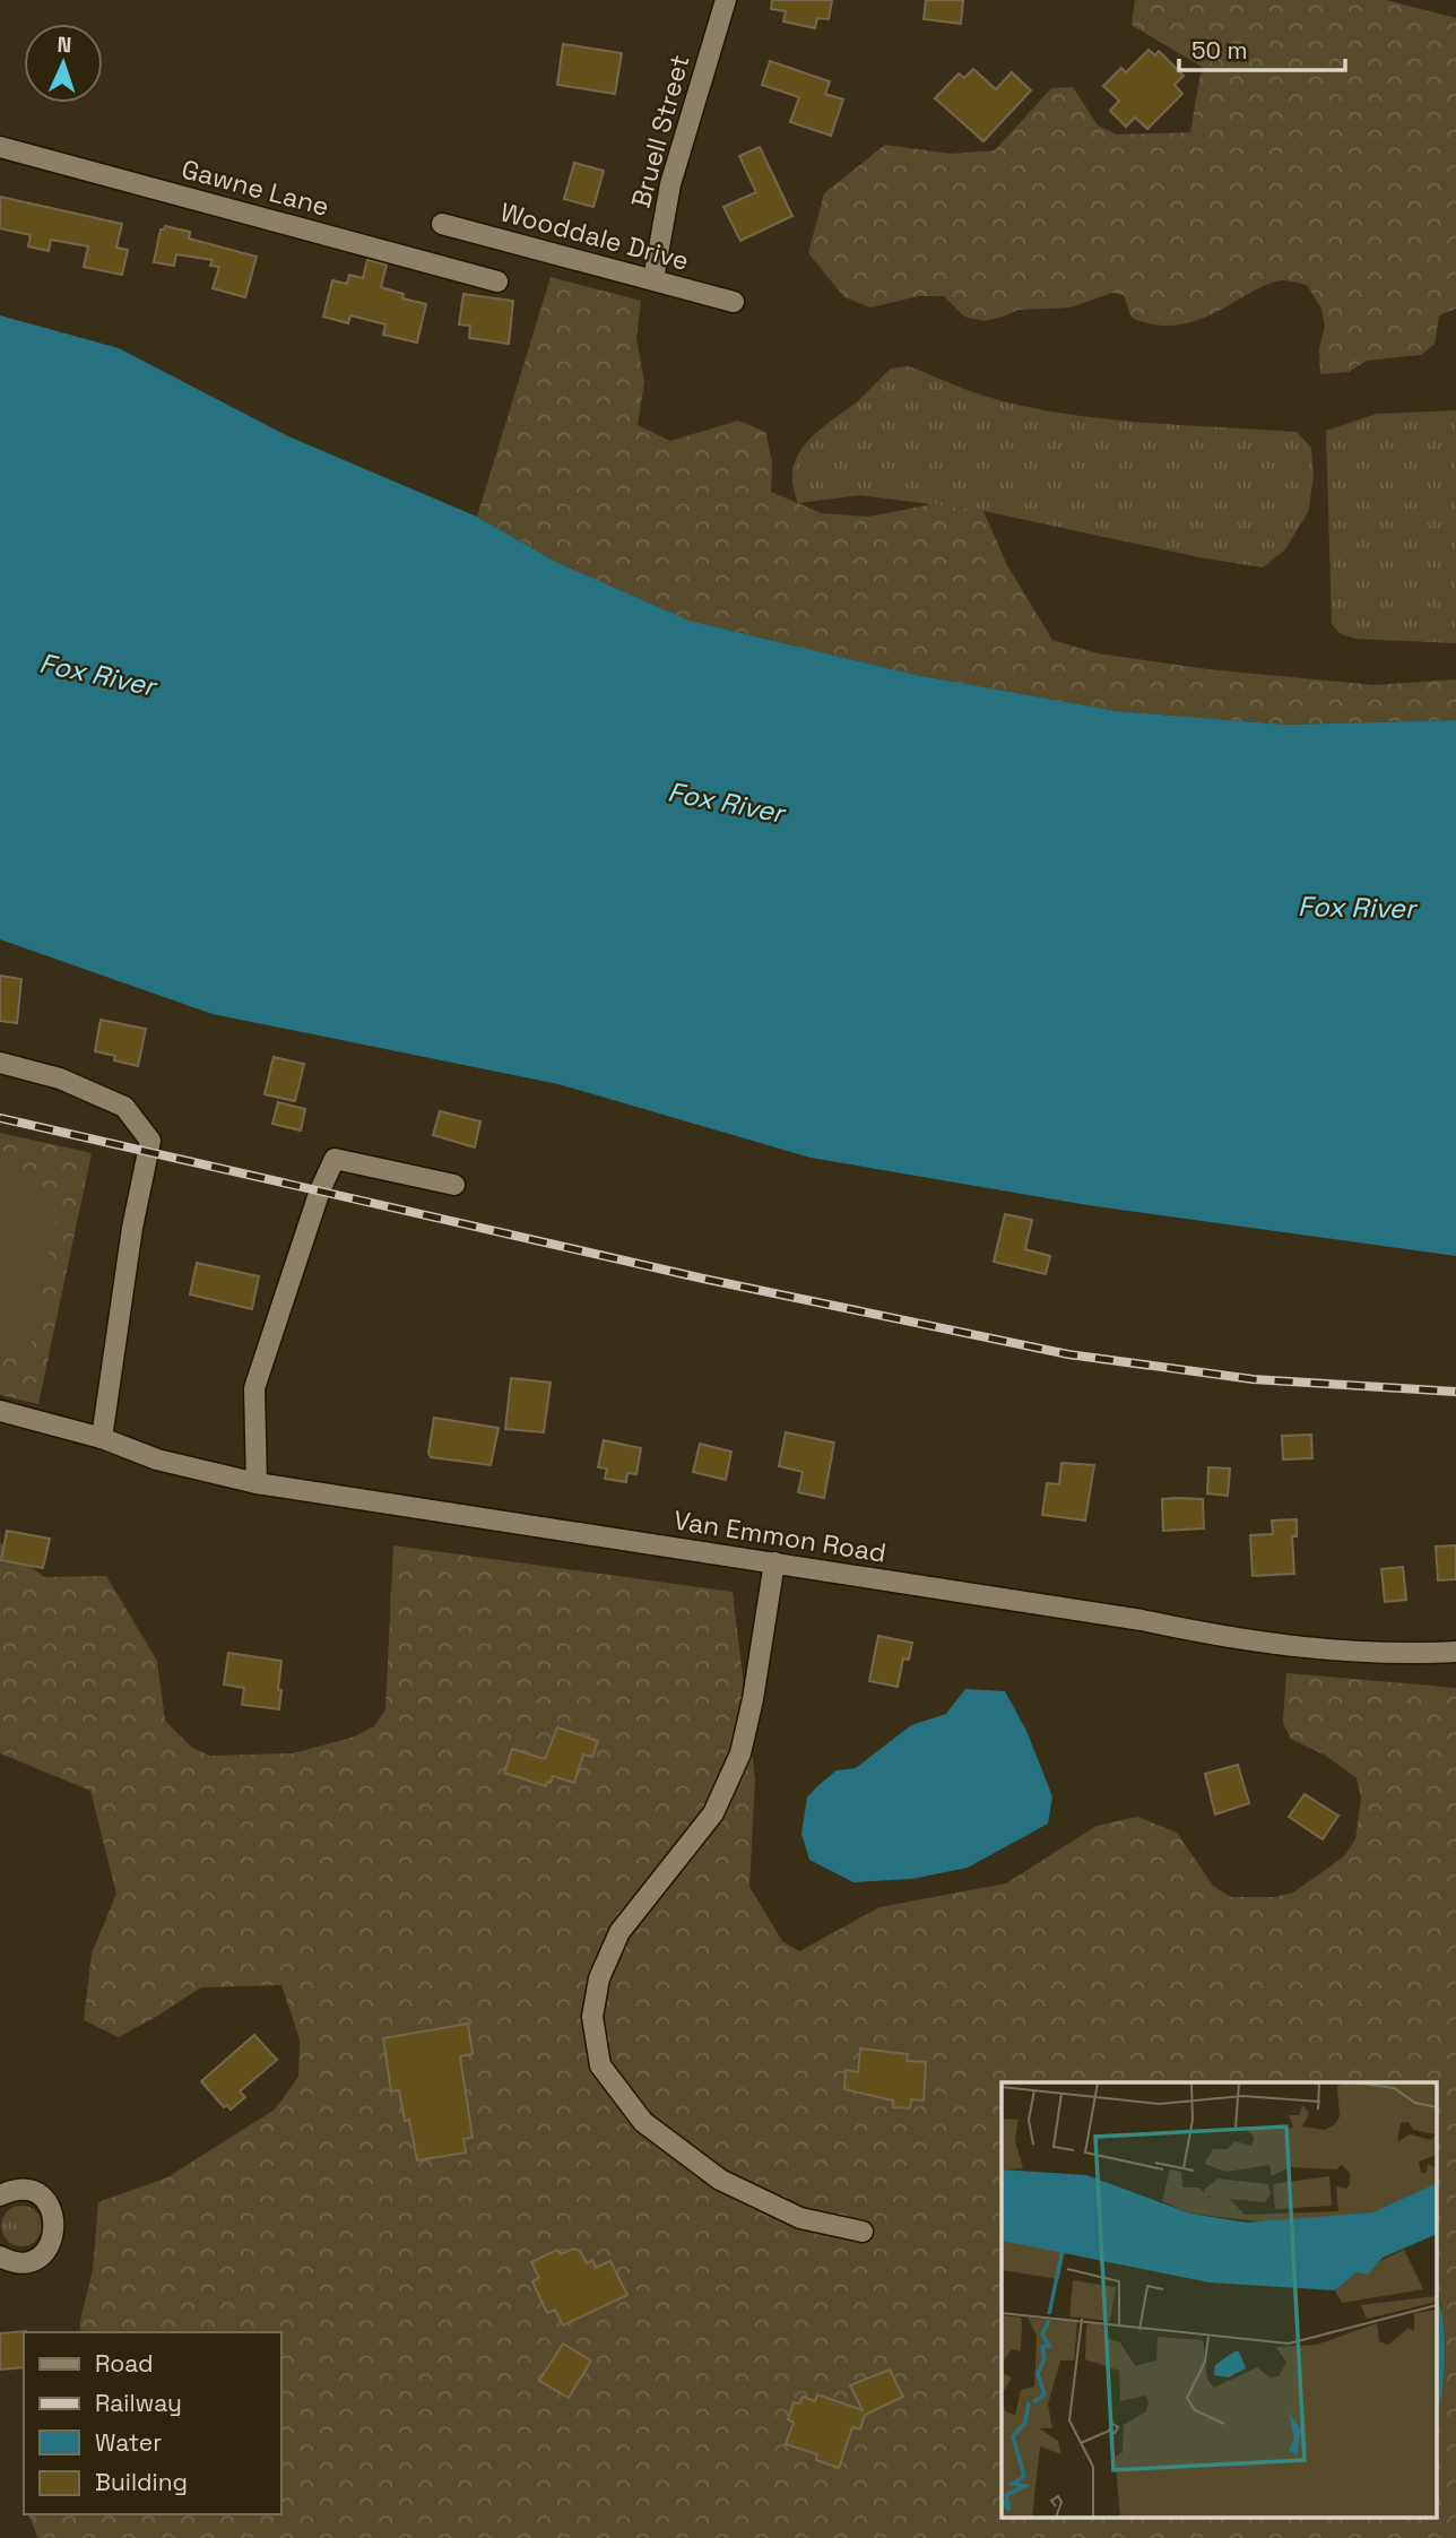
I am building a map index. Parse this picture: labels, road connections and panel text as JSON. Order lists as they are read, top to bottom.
{
  "streets": {
    "street": [
      "Bruell Street",
      "Gawne Lane",
      "Wooddale Drive",
      "Van Emmon Road"
    ]
  },
  "crossings": [
    ["Bruell Street", "Wooddale Drive"]
  ],
  "water": ["Fox River"],
  "legend": [
    "Road",
    "Railway",
    "Water",
    "Building"
  ],
  "scale_bar": "50 m",
  "north": "top"
}
